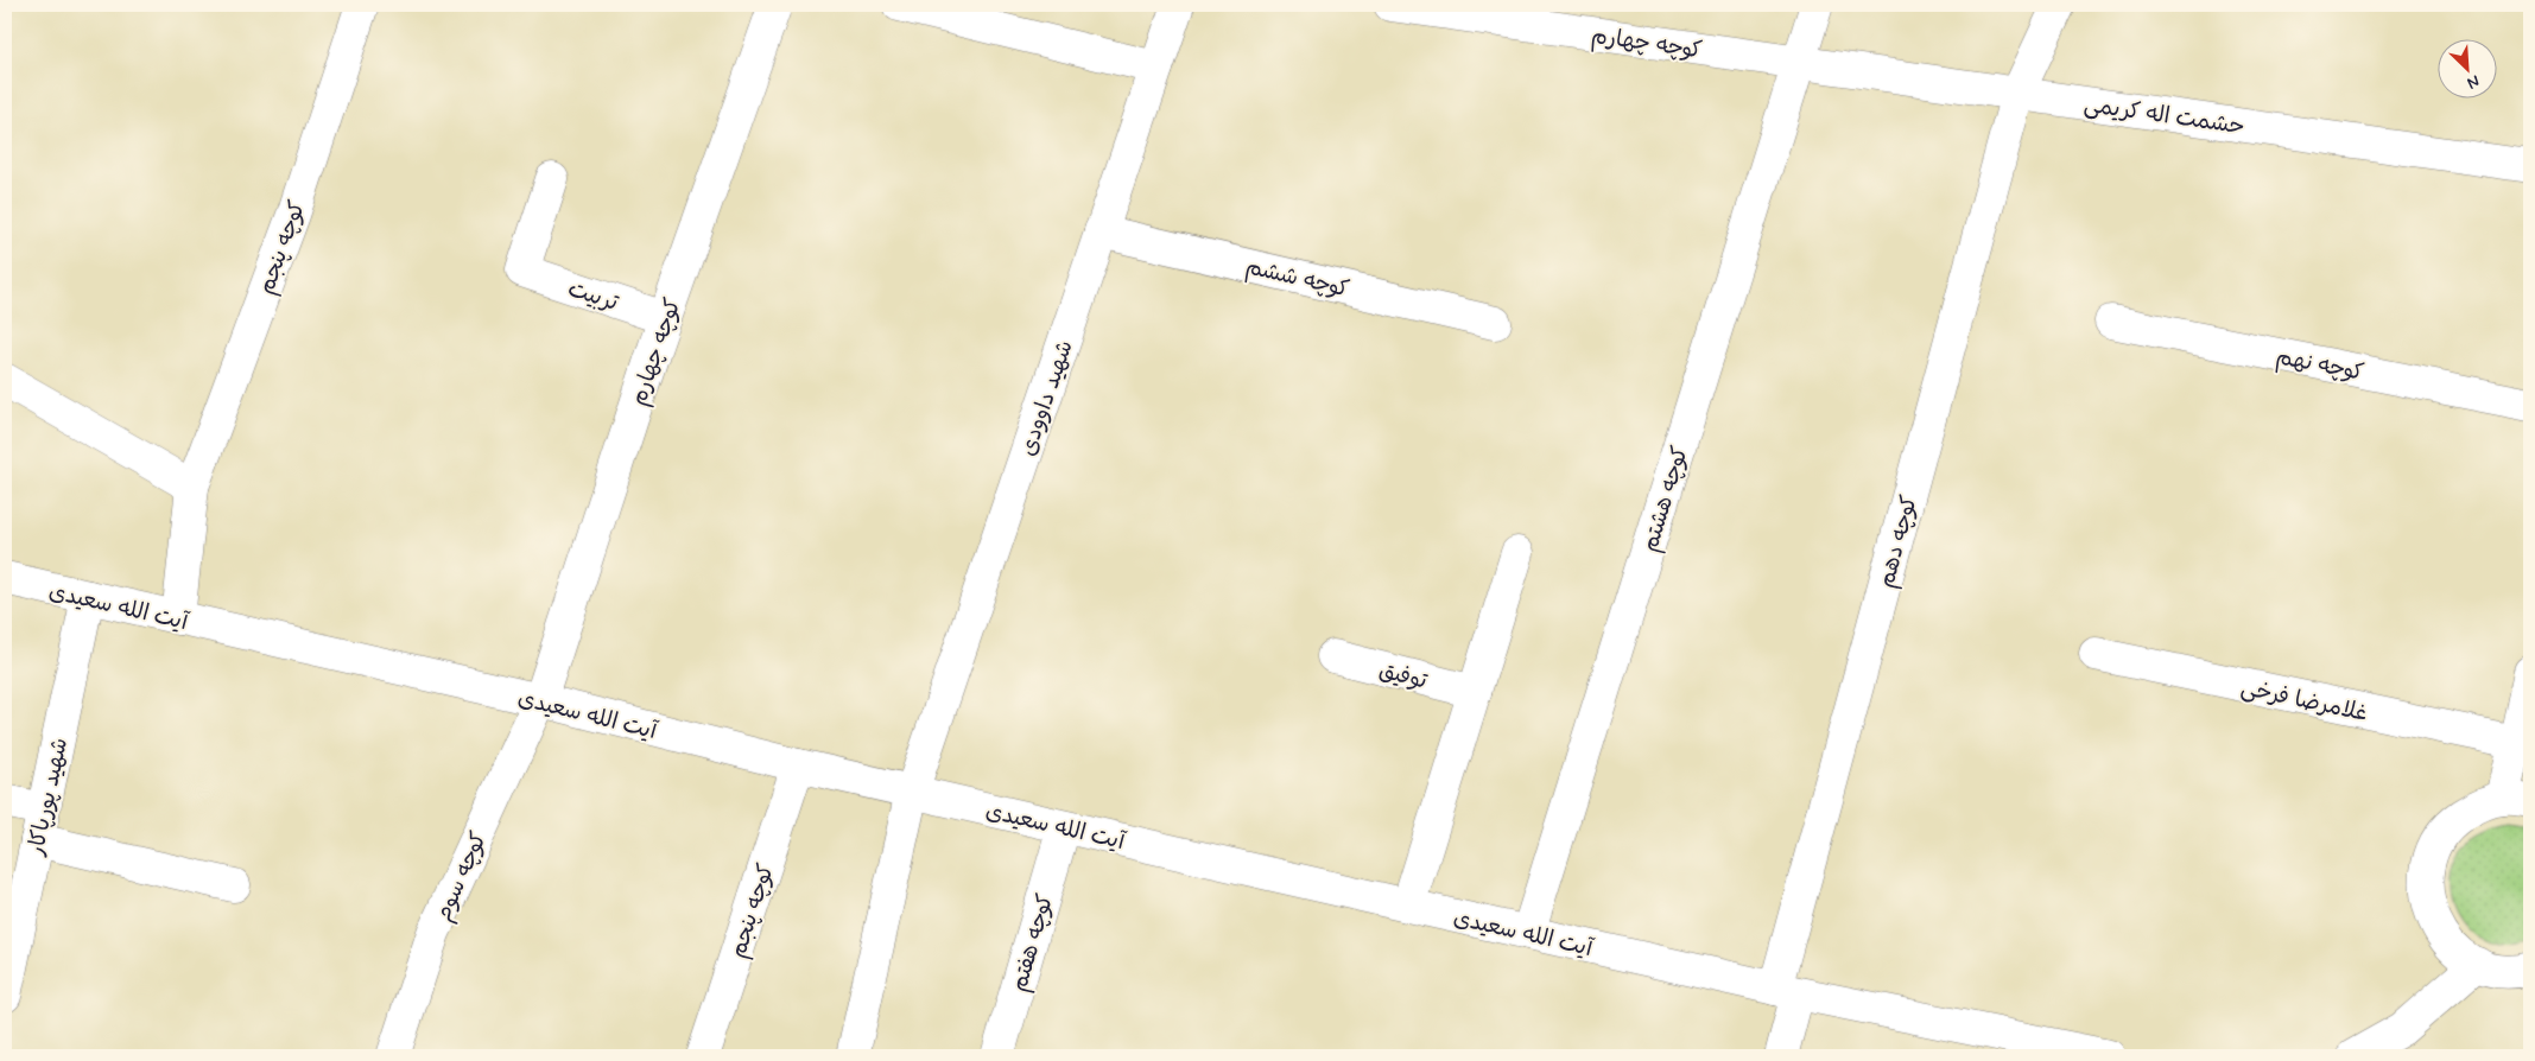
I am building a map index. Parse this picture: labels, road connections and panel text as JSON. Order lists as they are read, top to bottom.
{
  "streets": {
    "street": [
      "کوچه چهارم",
      "حشمت اله کریمی",
      "کوچه پنجم",
      "کوچه ششم",
      "تربیت",
      "کوچه نهم",
      "شهید داوودی",
      "کوچه هشتم",
      "کوچه دهم",
      "آیت الله سعیدی",
      "توفیق",
      "غلامرضا فرخی",
      "شهید پورپاکار",
      "کوچه سوم",
      "کوچه هفتم"
    ]
  },
  "crossings": [
    ["کوچه چهارم", "حشمت اله کریمی"],
    ["کوچه چهارم", "تربیت"],
    ["کوچه چهارم", "کوچه هشتم"],
    ["کوچه چهارم", "آیت الله سعیدی"],
    ["کوچه چهارم", "کوچه سوم"],
    ["حشمت اله کریمی", "کوچه هشتم"],
    ["حشمت اله کریمی", "کوچه دهم"],
    ["کوچه پنجم", "آیت الله سعیدی"],
    ["کوچه ششم", "شهید داوودی"],
    ["شهید داوودی", "آیت الله سعیدی"],
    ["کوچه هشتم", "آیت الله سعیدی"],
    ["کوچه دهم", "آیت الله سعیدی"],
    ["آیت الله سعیدی", "شهید پورپاکار"],
    ["آیت الله سعیدی", "کوچه سوم"],
    ["آیت الله سعیدی", "کوچه هفتم"]
  ],
  "north": "bottom right"
}
